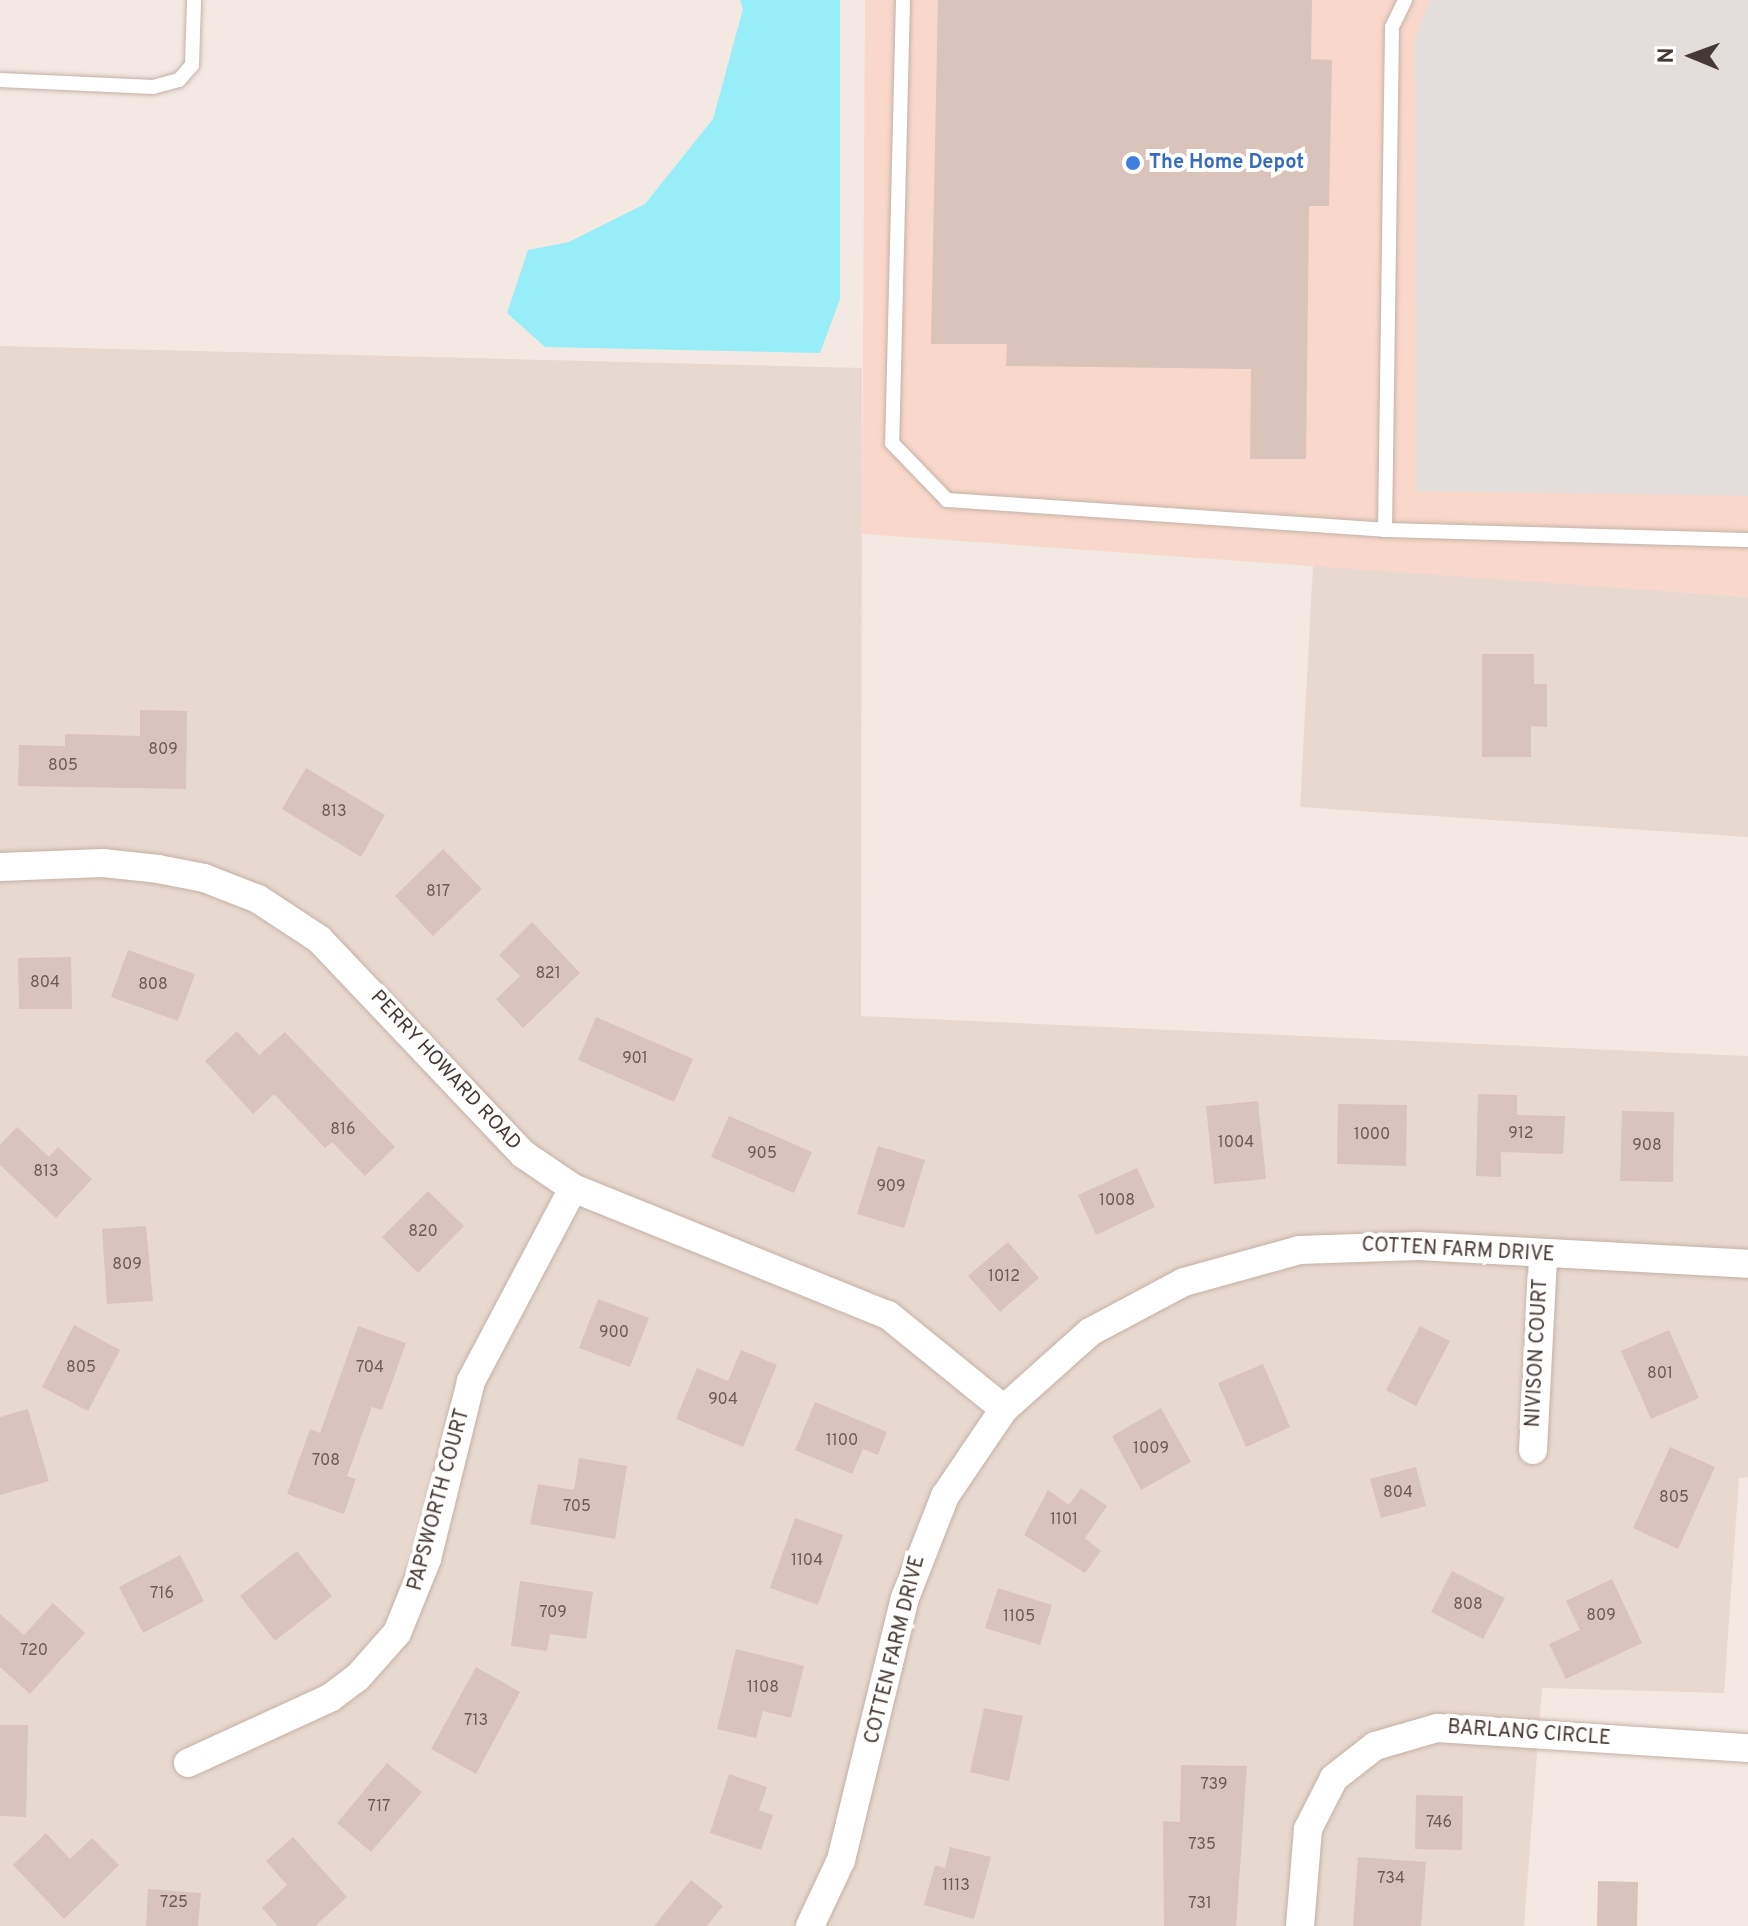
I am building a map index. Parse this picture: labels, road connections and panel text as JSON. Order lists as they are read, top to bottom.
{
  "streets": {
    "street": [
      "PERRY HOWARD ROAD",
      "COTTEN FARM DRIVE",
      "NIVISON COURT",
      "PAPSWORTH COURT",
      "BARLANG CIRCLE"
    ]
  },
  "crossings": [
    ["PERRY HOWARD ROAD", "COTTEN FARM DRIVE"],
    ["PERRY HOWARD ROAD", "PAPSWORTH COURT"],
    ["COTTEN FARM DRIVE", "NIVISON COURT"]
  ],
  "places": ["The Home Depot"],
  "house_numbers": [
    "809",
    "805",
    "813",
    "817",
    "821",
    "804",
    "808",
    "901",
    "816",
    "912",
    "1000",
    "1004",
    "908",
    "905",
    "813",
    "909",
    "1008",
    "820",
    "809",
    "1012",
    "900",
    "805",
    "704",
    "801",
    "904",
    "1100",
    "1009",
    "708",
    "804",
    "805",
    "705",
    "1101",
    "1104",
    "716",
    "808",
    "709",
    "809",
    "1105",
    "720",
    "1108",
    "713",
    "739",
    "717",
    "746",
    "735",
    "734",
    "1113",
    "725",
    "731"
  ],
  "north": "left"
}
